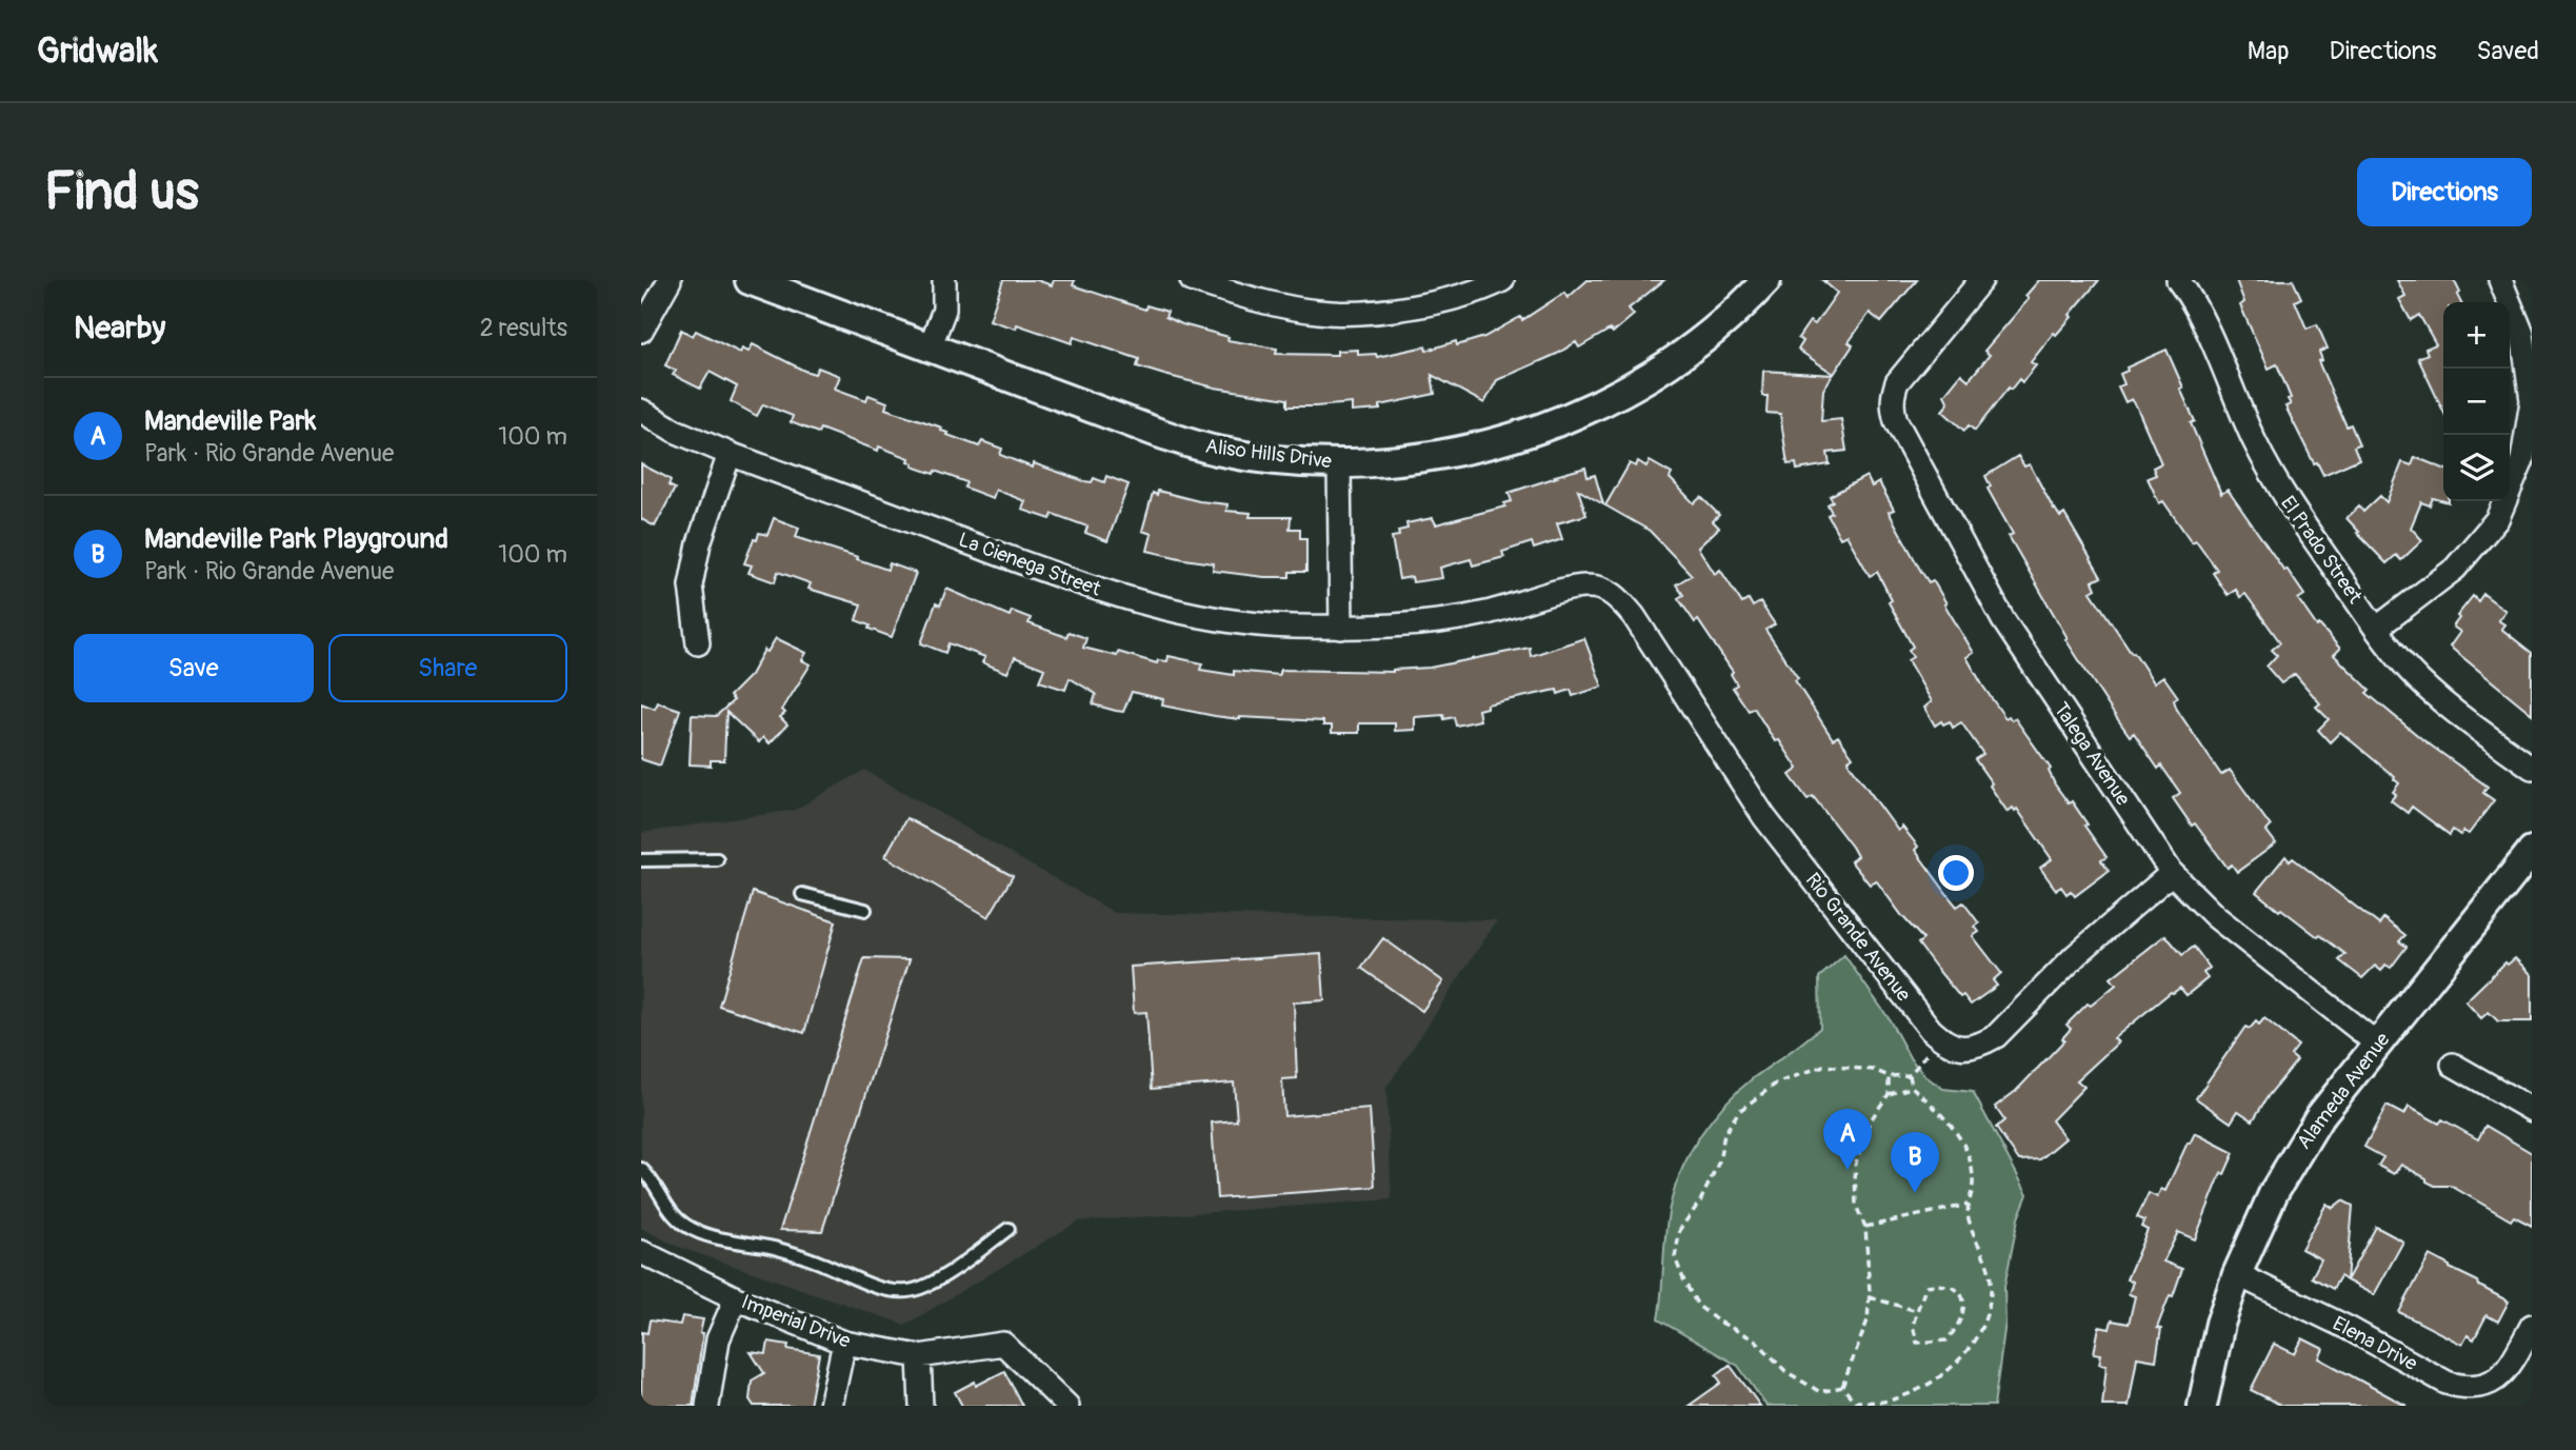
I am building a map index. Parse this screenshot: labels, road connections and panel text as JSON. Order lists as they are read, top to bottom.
{
  "streets": {
    "street": [
      "Aliso Hills Drive",
      "El Prado Street",
      "La Cienega Street",
      "Talega Avenue",
      "Rio Grande Avenue",
      "Alameda Avenue",
      "Imperial Drive",
      "Elena Drive"
    ]
  },
  "crossings": [
    ["La Cienega Street", "Rio Grande Avenue"],
    ["Talega Avenue", "Alameda Avenue"],
    ["Alameda Avenue", "Elena Drive"]
  ],
  "page": {
    "header": "Gridwalk",
    "nav": ["Map", "Directions", "Saved"],
    "buttons": [
      "Directions",
      ["Save", "Share"]
    ],
    "title": "Find us",
    "heading": ["Nearby", "2 results"],
    "map_buttons": ["+", "−"],
    "list": [
      {
        "mark": "A",
        "name": "Mandeville Park",
        "note": "Park · Rio Grande Avenue",
        "value": "100 m"
      },
      {
        "mark": "B",
        "name": "Mandeville Park Playground",
        "note": "Park · Rio Grande Avenue",
        "value": "100 m"
      }
    ],
    "pins": ["A", "B"]
  }
}
